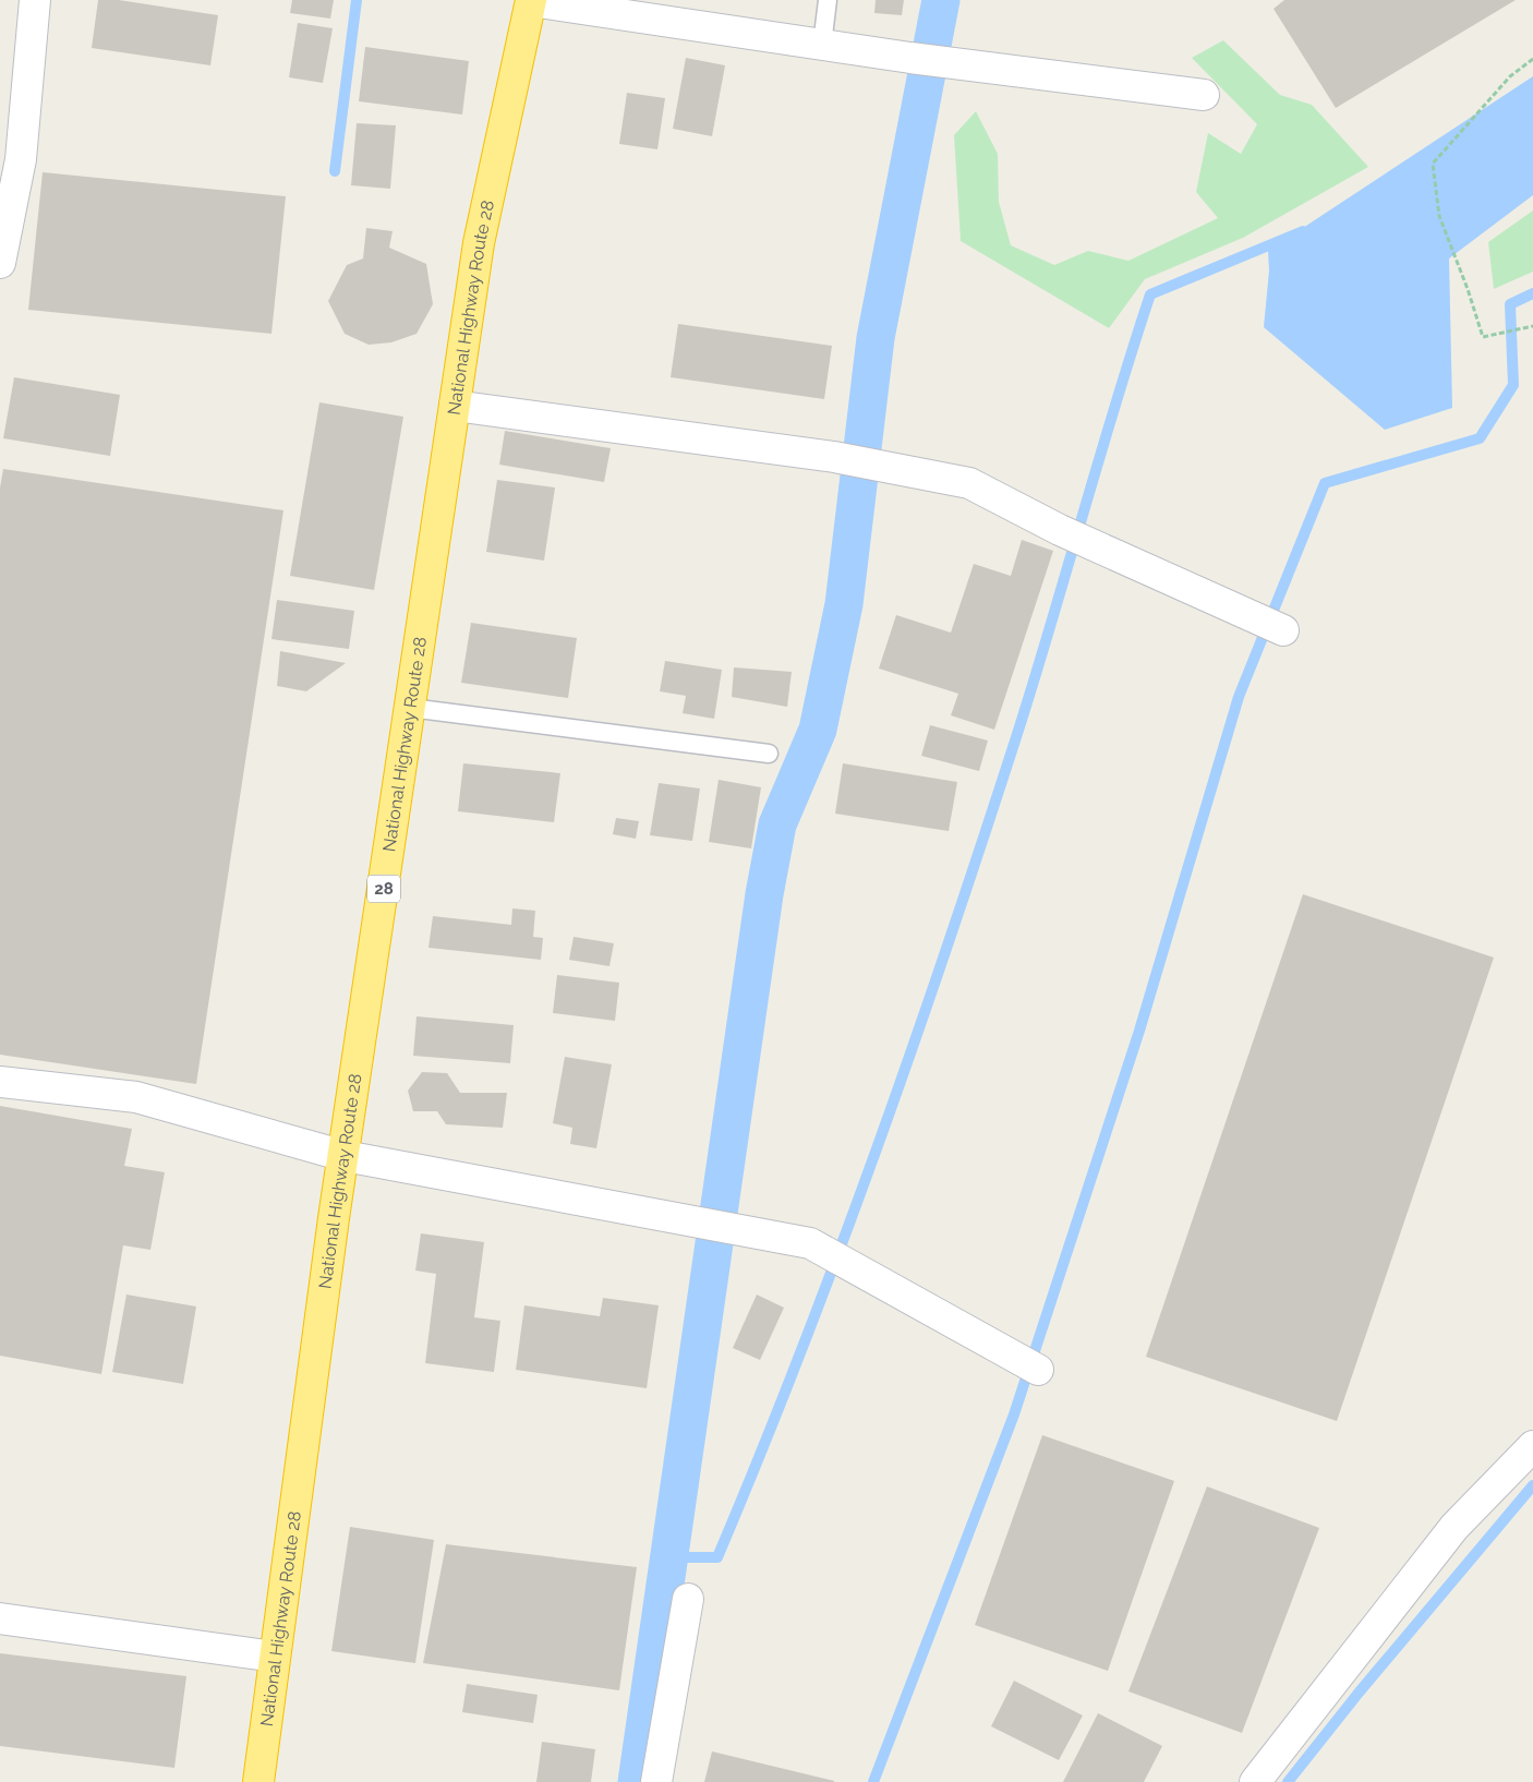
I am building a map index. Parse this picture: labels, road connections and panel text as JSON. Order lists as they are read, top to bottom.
{
  "streets": {
    "highway": ["National Highway Route 28", "28"]
  }
}
